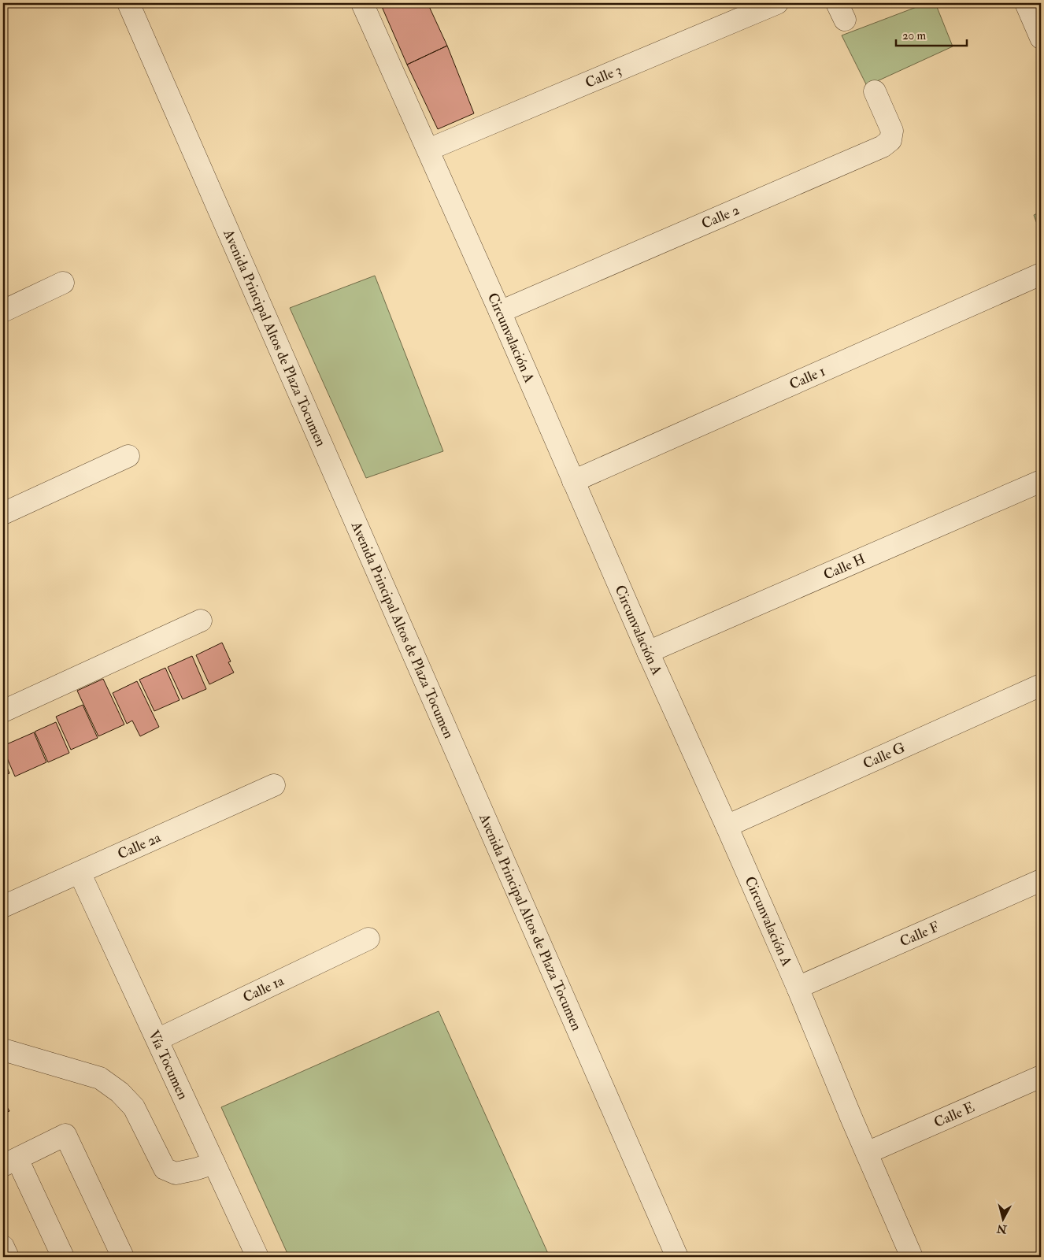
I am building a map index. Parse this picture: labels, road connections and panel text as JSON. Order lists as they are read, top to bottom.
{
  "streets": {
    "street": [
      "Calle 3",
      "Calle 2",
      "Circunvalación A",
      "Avenida Principal Altos de Plaza Tocumen",
      "Calle 1",
      "Calle H",
      "Calle G",
      "Calle 2a",
      "Calle F",
      "Calle 1a",
      "Vía Tocumen",
      "Calle E"
    ]
  },
  "crossings": [
    ["Calle 3", "Circunvalación A"],
    ["Calle 2", "Circunvalación A"],
    ["Circunvalación A", "Calle 1"],
    ["Circunvalación A", "Calle H"],
    ["Circunvalación A", "Calle G"],
    ["Circunvalación A", "Calle F"],
    ["Circunvalación A", "Calle E"],
    ["Calle 2a", "Vía Tocumen"],
    ["Calle 1a", "Vía Tocumen"]
  ],
  "scale_bar": "20 m",
  "north": "bottom"
}
